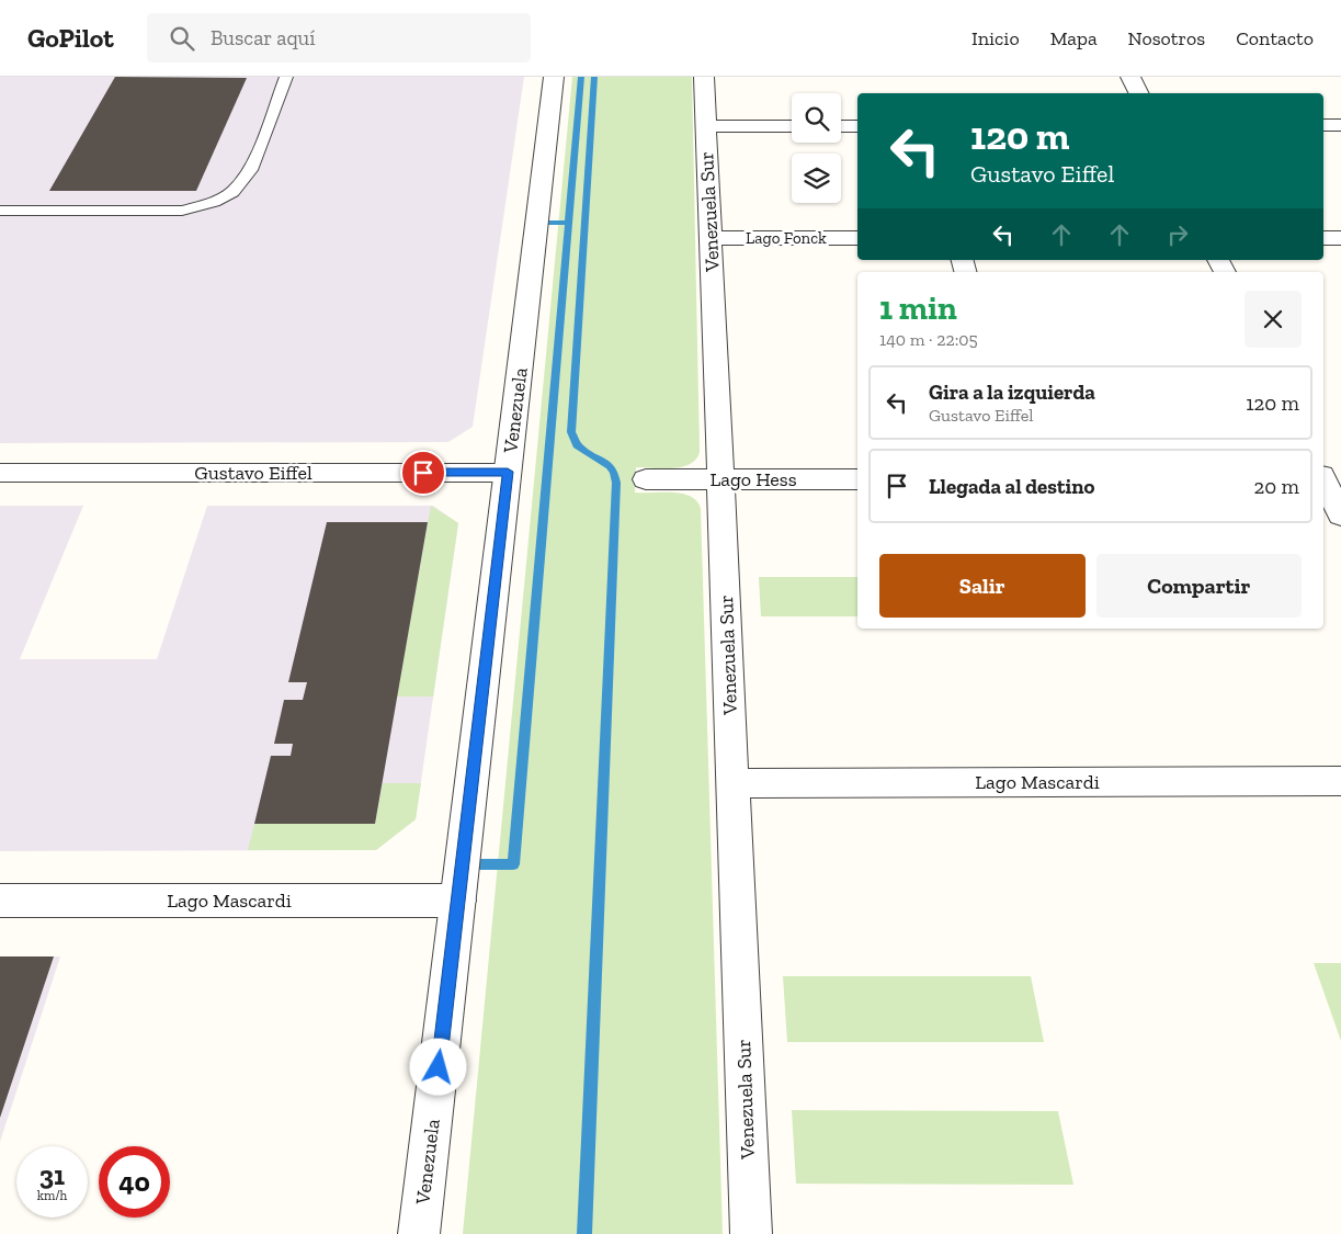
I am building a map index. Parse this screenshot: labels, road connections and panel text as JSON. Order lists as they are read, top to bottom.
{
  "streets": {
    "street": [
      "Venezuela Sur",
      "Lago Fonck",
      "Venezuela",
      "Gustavo Eiffel",
      "Lago Hess",
      "Lago Mascardi"
    ]
  },
  "crossings": [
    ["Venezuela Sur", "Lago Fonck"],
    ["Venezuela Sur", "Lago Hess"],
    ["Venezuela Sur", "Lago Mascardi"],
    ["Venezuela", "Gustavo Eiffel"],
    ["Venezuela", "Lago Mascardi"]
  ],
  "page": {
    "header": "GoPilot",
    "search": "Buscar aquí",
    "nav": [
      "Inicio",
      "Mapa",
      "Nosotros",
      "Contacto"
    ],
    "turn": ["120 m", "Gustavo Eiffel"],
    "heading": ["1 min", "140 m · 22:05"],
    "list": [
      {
        "name": "Gira a la izquierda",
        "note": "Gustavo Eiffel",
        "value": "120 m"
      },
      {
        "name": "Llegada al destino",
        "value": "20 m"
      }
    ],
    "buttons": ["Salir", "Compartir"],
    "speed": "31 km/h",
    "limit": "40"
  }
}
